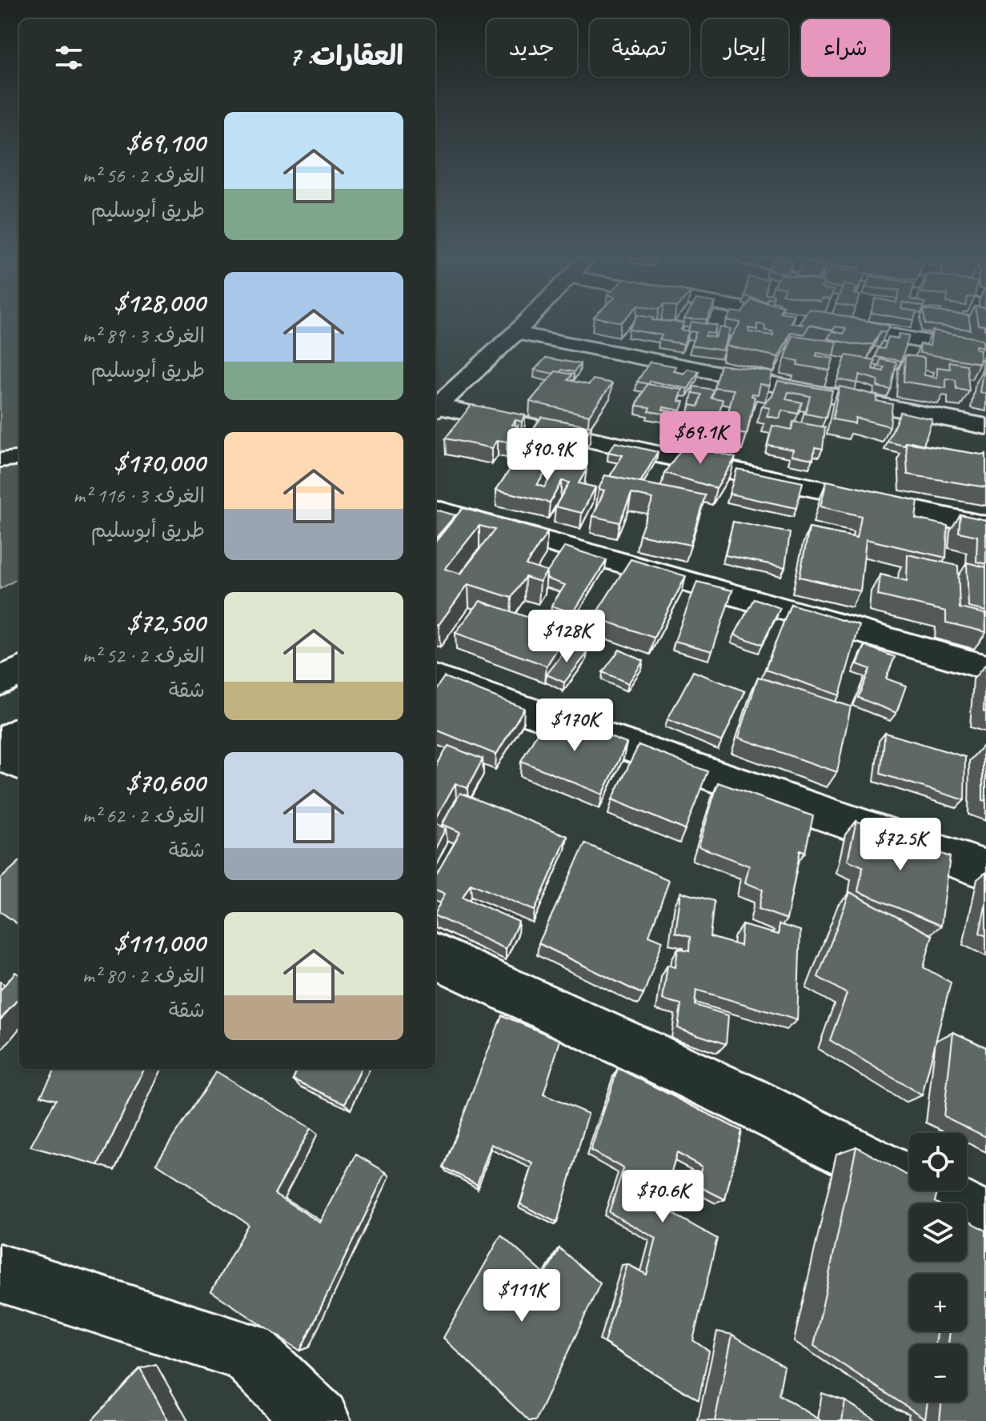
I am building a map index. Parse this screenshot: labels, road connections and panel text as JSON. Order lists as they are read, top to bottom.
{
  "page": {
    "chip": [
      "شراء",
      "إيجار",
      "تصفية",
      "جديد"
    ],
    "heading": "العقارات: 7",
    "list": [
      {
        "name": "$69,100",
        "note": "الغرف: 2 · 56 m² · طريق أبوسليم"
      },
      {
        "name": "$128,000",
        "note": "الغرف: 3 · 89 m² · طريق أبوسليم"
      },
      {
        "name": "$170,000",
        "note": "الغرف: 3 · 116 m² · طريق أبوسليم"
      },
      {
        "name": "$72,500",
        "note": "الغرف: 2 · 52 m² · شقة"
      },
      {
        "name": "$70,600",
        "note": "الغرف: 2 · 62 m² · شقة"
      },
      {
        "name": "$111,000",
        "note": "الغرف: 2 · 80 m² · شقة"
      }
    ],
    "price": [
      "$69.1K",
      "$90.9K",
      "$128K",
      "$170K",
      "$72.5K",
      "$70.6K",
      "$111K"
    ],
    "map_buttons": ["+", "−"]
  }
}
